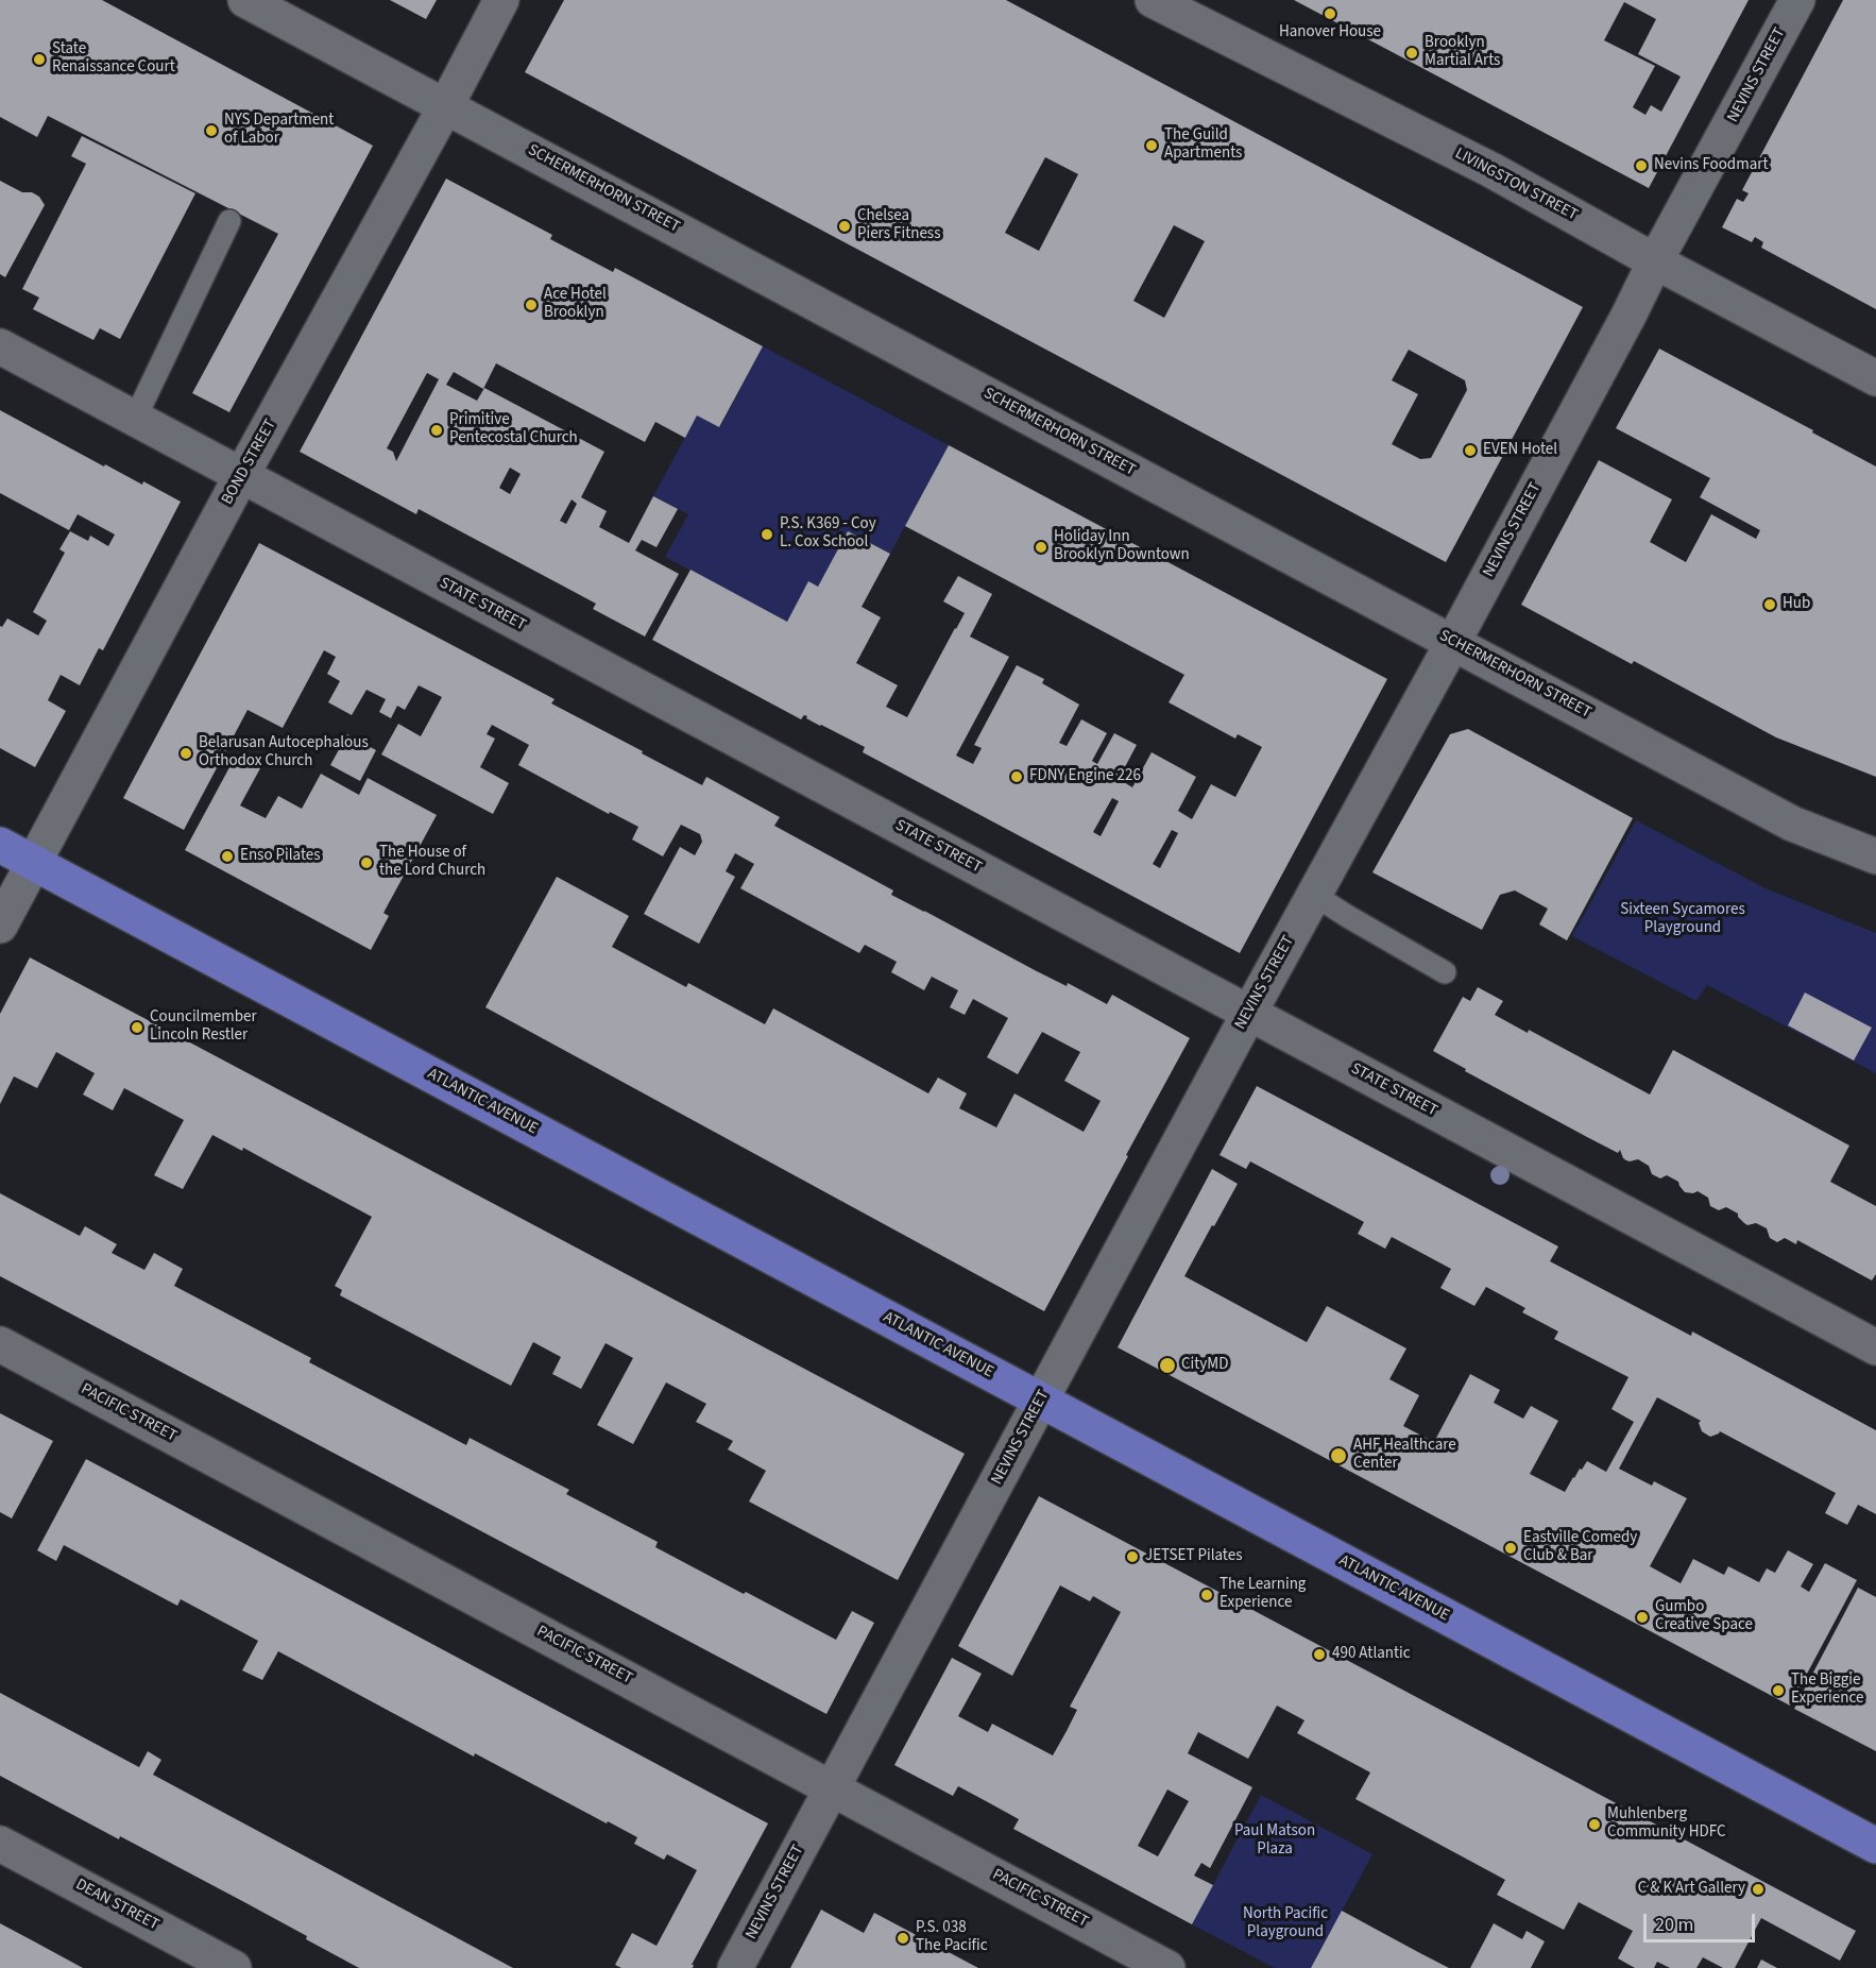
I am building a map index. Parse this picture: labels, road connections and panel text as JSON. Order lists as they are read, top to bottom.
{
  "streets": {
    "main road": ["ATLANTIC AVENUE"],
    "street": [
      "NEVINS STREET",
      "LIVINGSTON STREET",
      "SCHERMERHORN STREET",
      "BOND STREET",
      "STATE STREET",
      "PACIFIC STREET",
      "DEAN STREET"
    ]
  },
  "crossings": [
    ["NEVINS STREET", "LIVINGSTON STREET"],
    ["NEVINS STREET", "SCHERMERHORN STREET"],
    ["NEVINS STREET", "STATE STREET"],
    ["NEVINS STREET", "ATLANTIC AVENUE"],
    ["NEVINS STREET", "PACIFIC STREET"],
    ["SCHERMERHORN STREET", "BOND STREET"],
    ["BOND STREET", "STATE STREET"],
    ["BOND STREET", "ATLANTIC AVENUE"]
  ],
  "parks": ["Sixteen Sycamores Playground", "Paul Matson Plaza", "North Pacific Playground"],
  "places": [
    "Hanover House",
    "Brooklyn Martial Arts",
    "State Renaissance Court",
    "NYS Department of Labor",
    "The Guild Apartments",
    "Nevins Foodmart",
    "Chelsea Piers Fitness",
    "Ace Hotel Brooklyn",
    "Primitive Pentecostal Church",
    "EVEN Hotel",
    "P.S. K369 - Coy L. Cox School",
    "Holiday Inn Brooklyn Downtown",
    "Hub",
    "Belarusan Autocephalous Orthodox Church",
    "FDNY Engine 226",
    "Enso Pilates",
    "The House of the Lord Church",
    "Councilmember Lincoln Restler",
    "CityMD",
    "AHF Healthcare Center",
    "Eastville Comedy Club & Bar",
    "JETSET Pilates",
    "The Learning Experience",
    "Gumbo Creative Space",
    "490 Atlantic",
    "The Biggie Experience",
    "Muhlenberg Community HDFC",
    "C & K Art Gallery",
    "P.S. 038 The Pacific"
  ],
  "scale_bar": "20 m"
}
